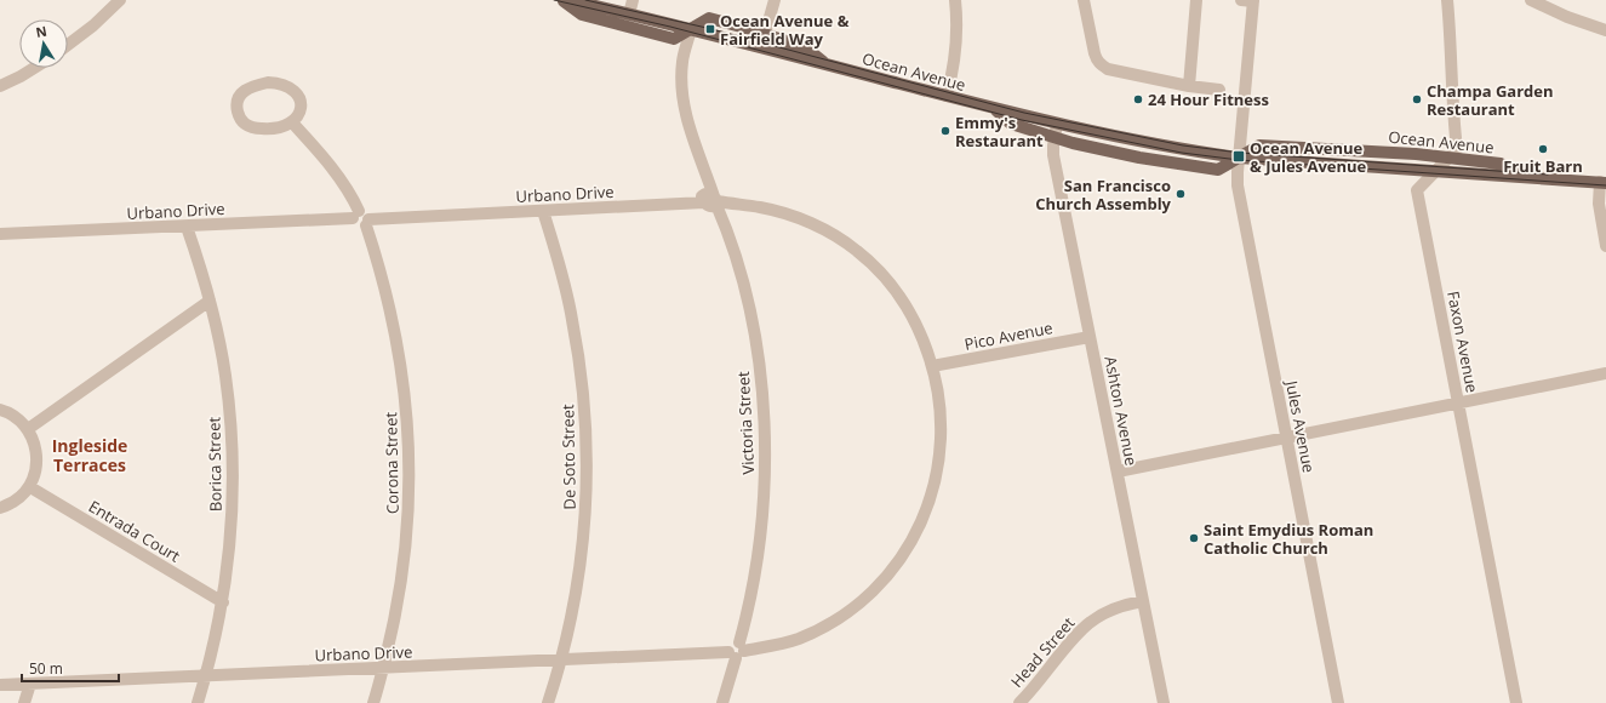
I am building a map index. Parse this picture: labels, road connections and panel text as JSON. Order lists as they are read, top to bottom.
{
  "streets": {
    "main road": ["Ocean Avenue"],
    "street": [
      "Urbano Drive",
      "Pico Avenue",
      "Faxon Avenue",
      "Ashton Avenue",
      "Victoria Street",
      "Jules Avenue",
      "De Soto Street",
      "Corona Street",
      "Borica Street",
      "Entrada Court",
      "Head Street"
    ]
  },
  "crossings": [
    ["Ocean Avenue", "Faxon Avenue"],
    ["Ocean Avenue", "Ashton Avenue"],
    ["Ocean Avenue", "Victoria Street"],
    ["Ocean Avenue", "Jules Avenue"],
    ["Urbano Drive", "Pico Avenue"],
    ["Urbano Drive", "Victoria Street"],
    ["Urbano Drive", "De Soto Street"],
    ["Urbano Drive", "Corona Street"],
    ["Urbano Drive", "Borica Street"],
    ["Pico Avenue", "Ashton Avenue"],
    ["Ashton Avenue", "Head Street"],
    ["Borica Street", "Entrada Court"]
  ],
  "districts": ["Ingleside Terraces"],
  "places": {
    "transit": ["Ocean Avenue & Fairfield Way", "Ocean Avenue & Jules Avenue"],
    "other": [
      "24 Hour Fitness",
      "Champa Garden Restaurant",
      "Emmy's Restaurant",
      "Fruit Barn",
      "San Francisco Church Assembly",
      "Saint Emydius Roman Catholic Church"
    ]
  },
  "scale_bar": "50 m",
  "north": "top"
}
